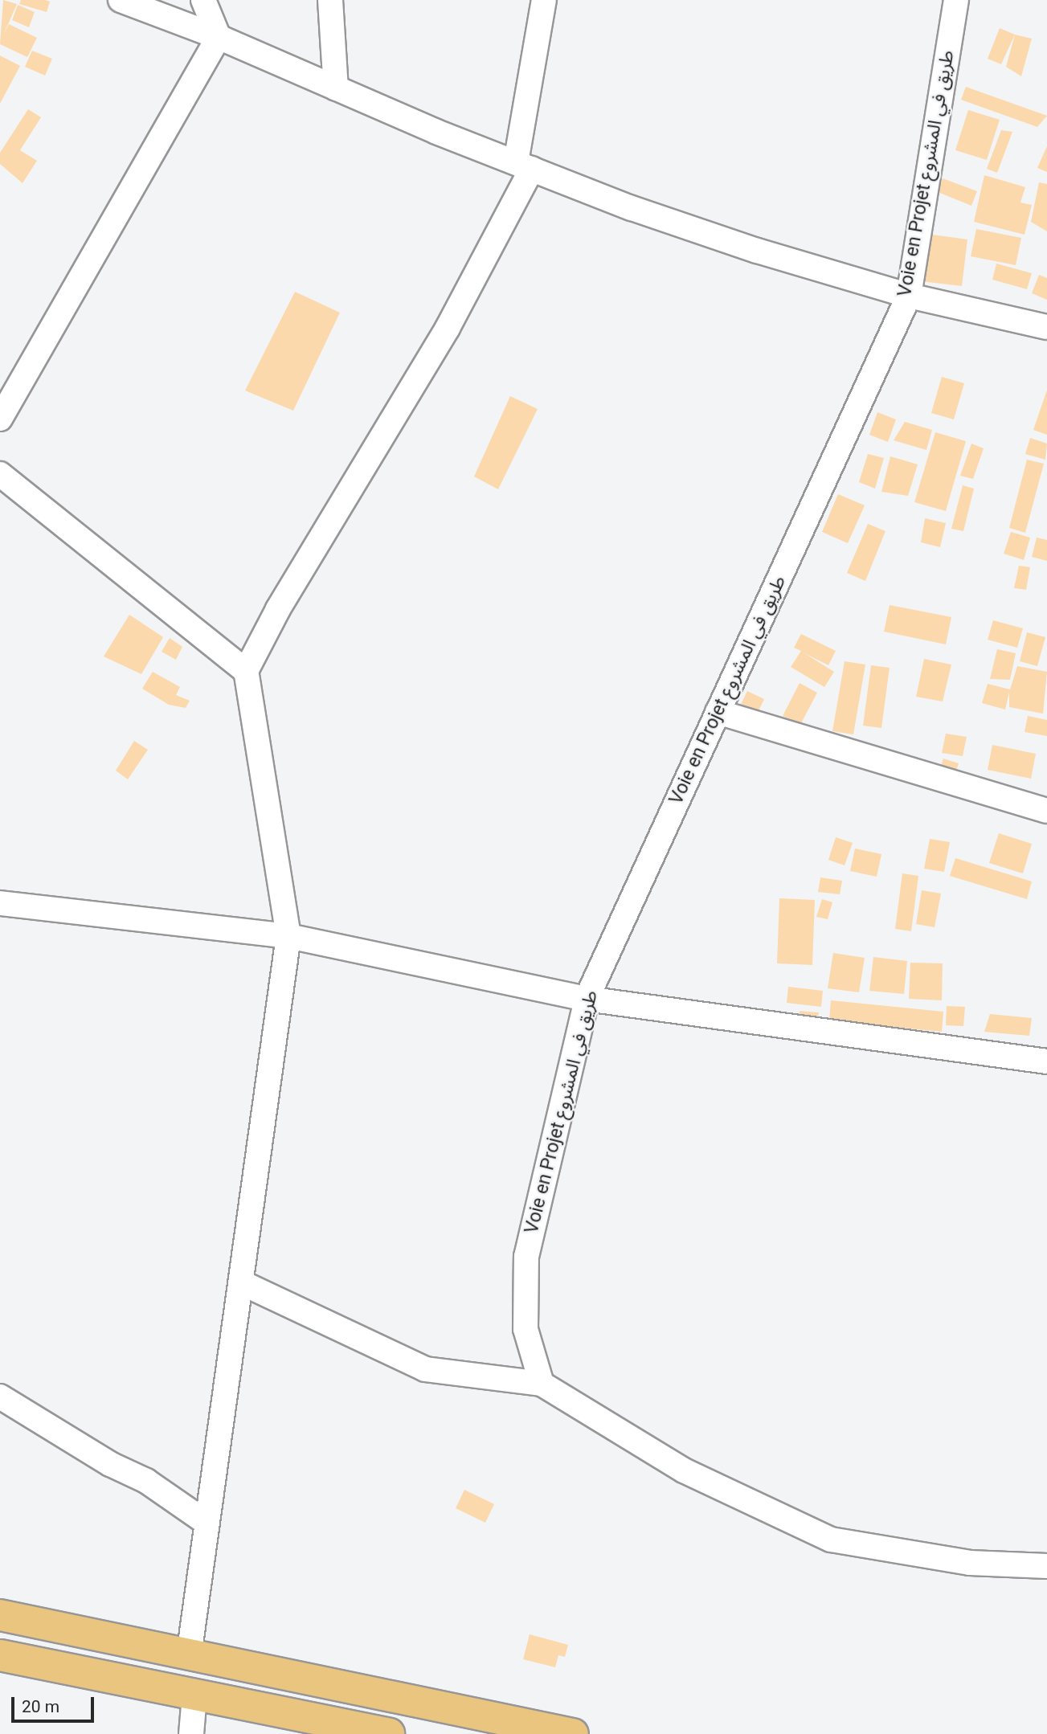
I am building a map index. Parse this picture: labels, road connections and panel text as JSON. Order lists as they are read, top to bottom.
{
  "streets": {
    "street": ["Voie en Projet طريق في المشروع"]
  },
  "scale_bar": "20 m"
}
